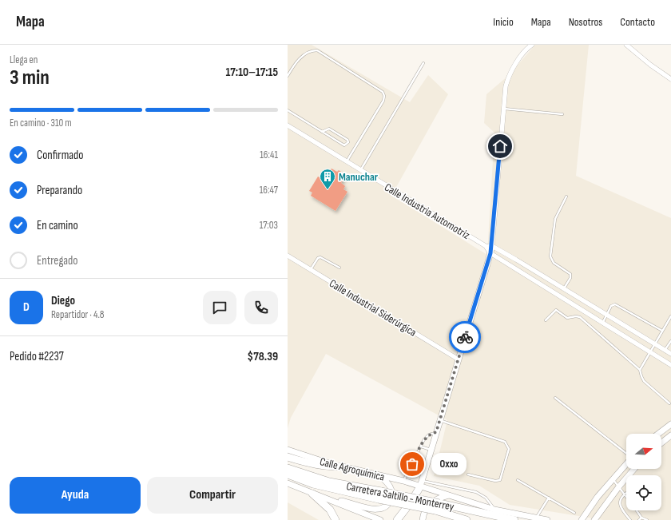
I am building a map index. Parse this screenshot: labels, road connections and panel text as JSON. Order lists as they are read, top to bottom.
{
  "streets": {
    "highway": ["Carretera Saltillo - Monterrey"],
    "street": ["Calle Industria Automotriz", "Calle Industrial Siderúrgica", "Calle Agroquímica"]
  },
  "places": {
    "building": ["Manuchar"],
    "other": ["Oxxo"]
  },
  "north": "right",
  "page": {
    "header": "Mapa",
    "nav": [
      "Inicio",
      "Mapa",
      "Nosotros",
      "Contacto"
    ],
    "heading": ["3 min", "Llega en", "17:10–17:15"],
    "panel": [
      "Diego",
      "Repartidor · 4.8",
      "Pedido #2237",
      "$78.39"
    ],
    "bar": "En camino · 310 m",
    "list": [
      ["Confirmado", "16:41"],
      ["Preparando", "16:47"],
      ["En camino", "17:03"],
      "Entregado"
    ],
    "round": "D",
    "bubble": "Oxxo",
    "buttons": ["Ayuda", "Compartir"]
  }
}
